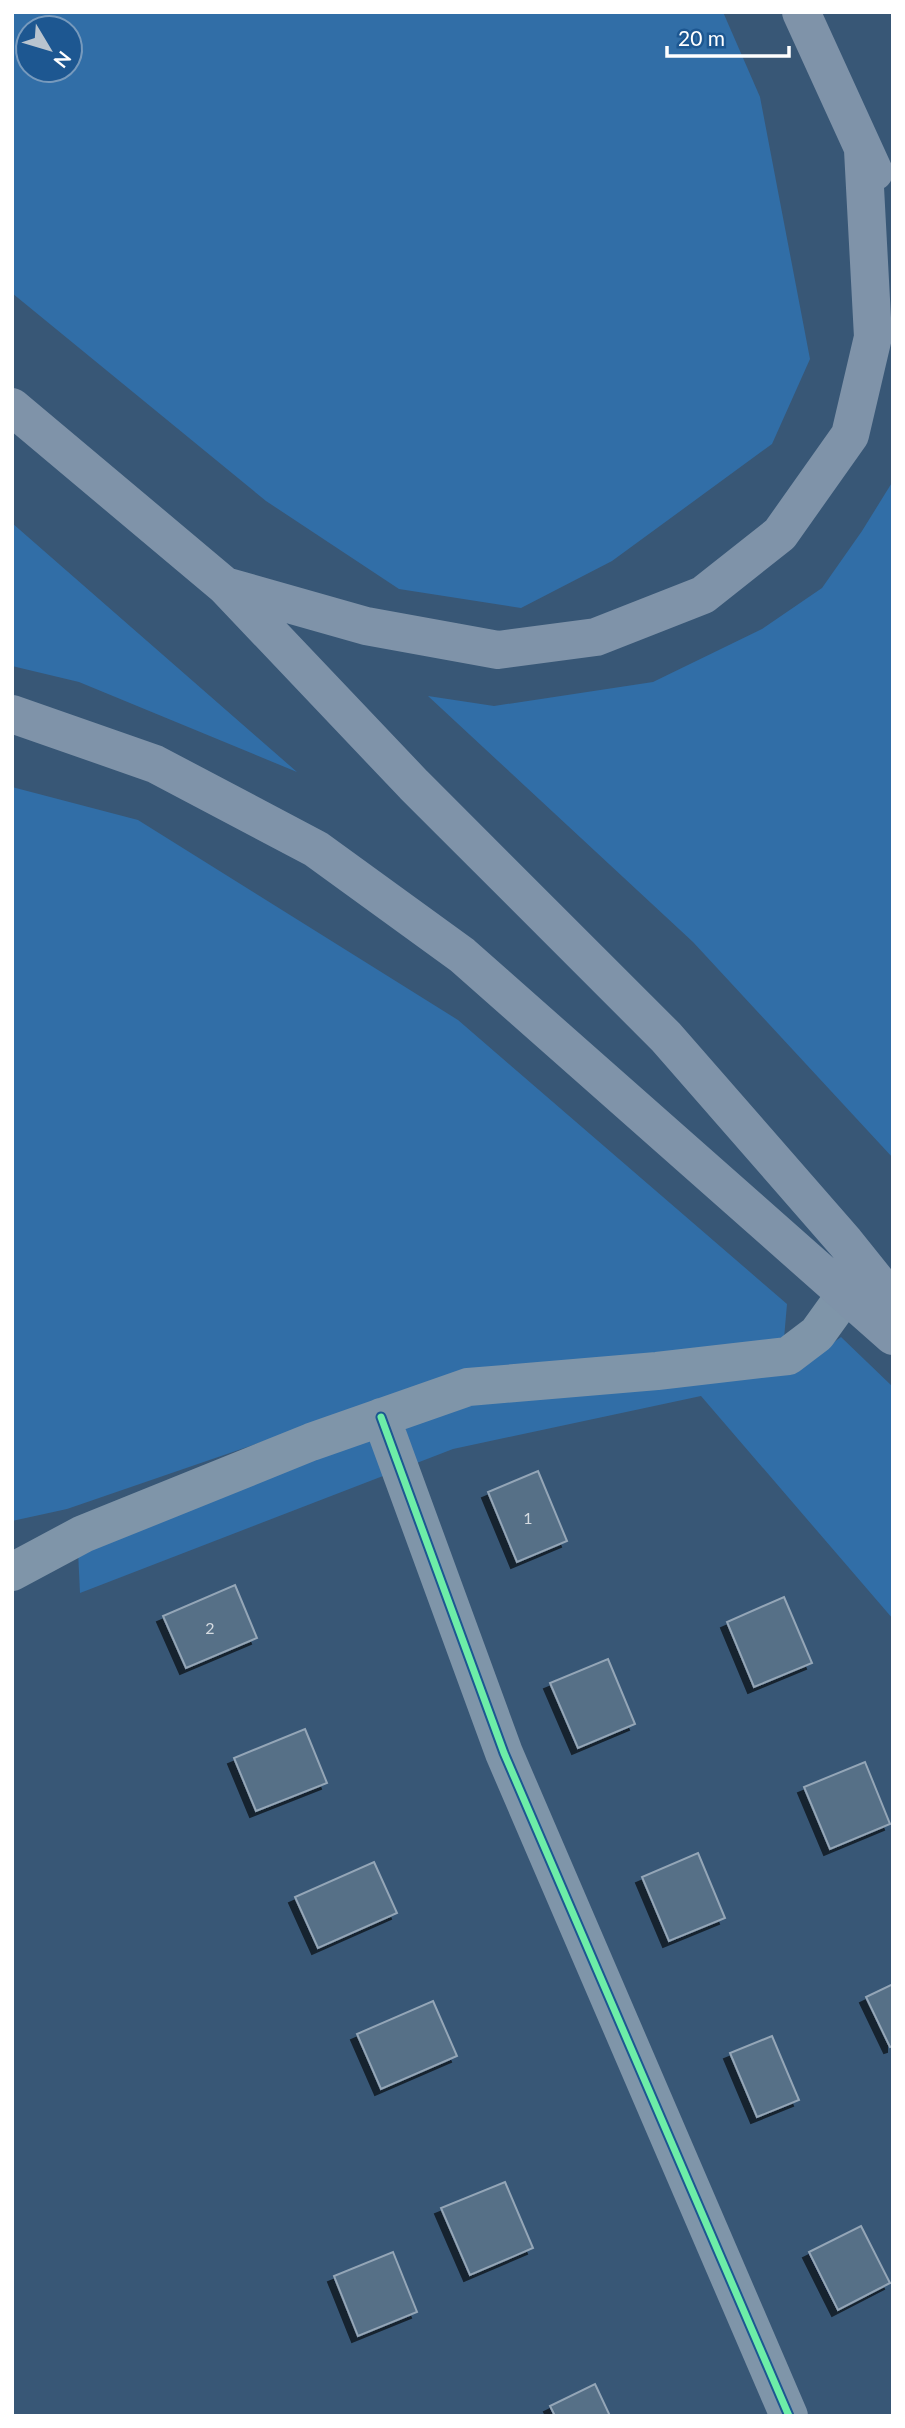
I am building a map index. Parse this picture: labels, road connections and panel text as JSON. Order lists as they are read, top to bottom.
{
  "house_numbers": ["1", "2"],
  "scale_bar": "20 m",
  "north": "bottom right"
}
